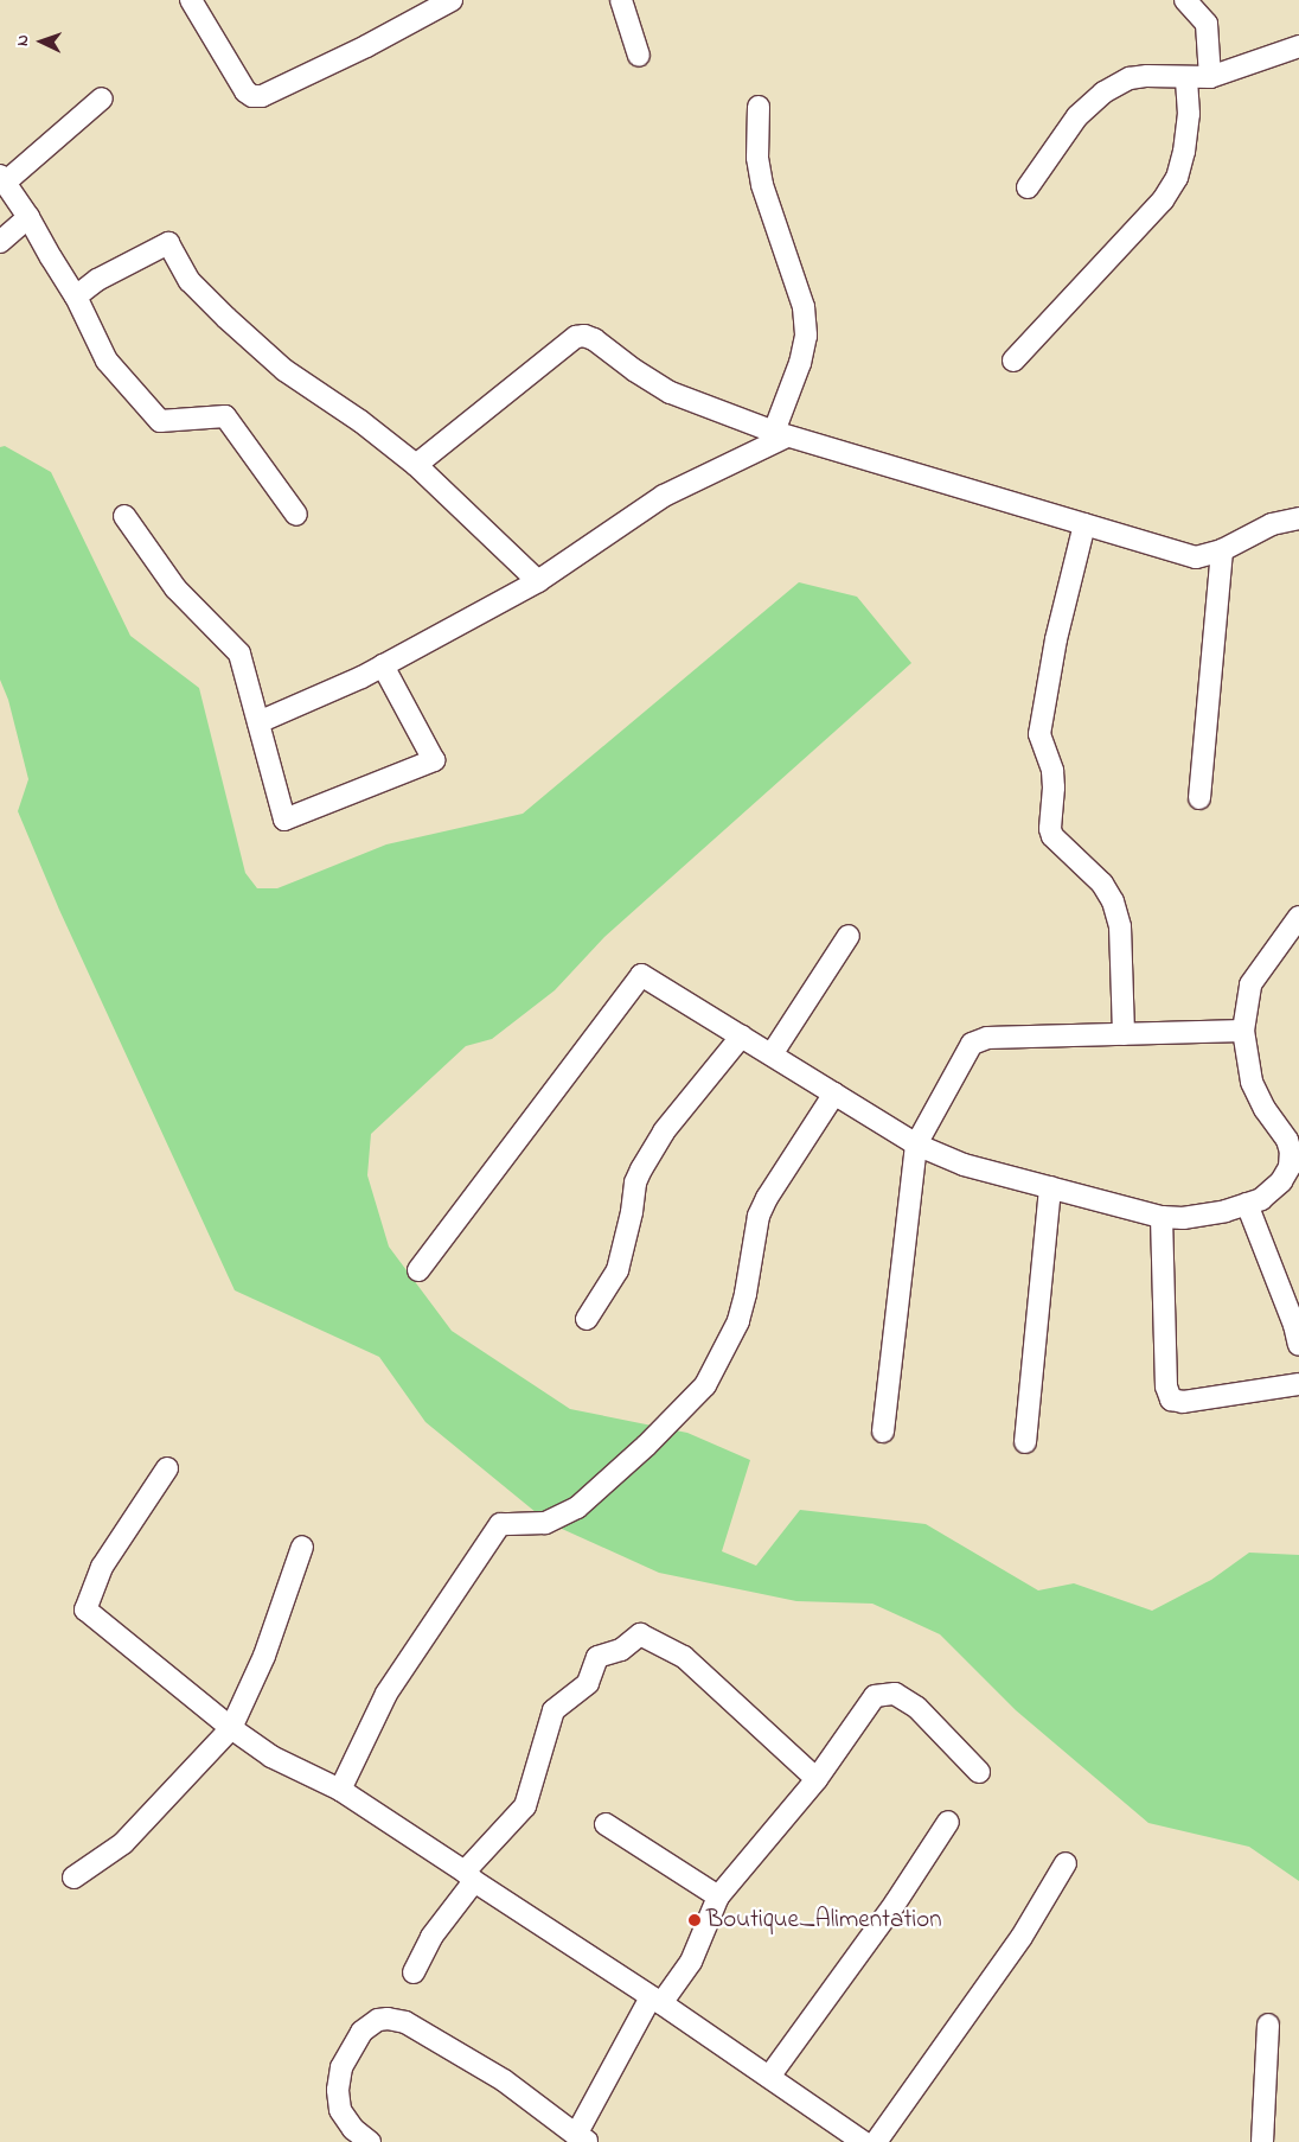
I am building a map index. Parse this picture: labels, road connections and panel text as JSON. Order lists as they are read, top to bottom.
{
  "places": ["Boutique_Alimentation"],
  "north": "left"
}
